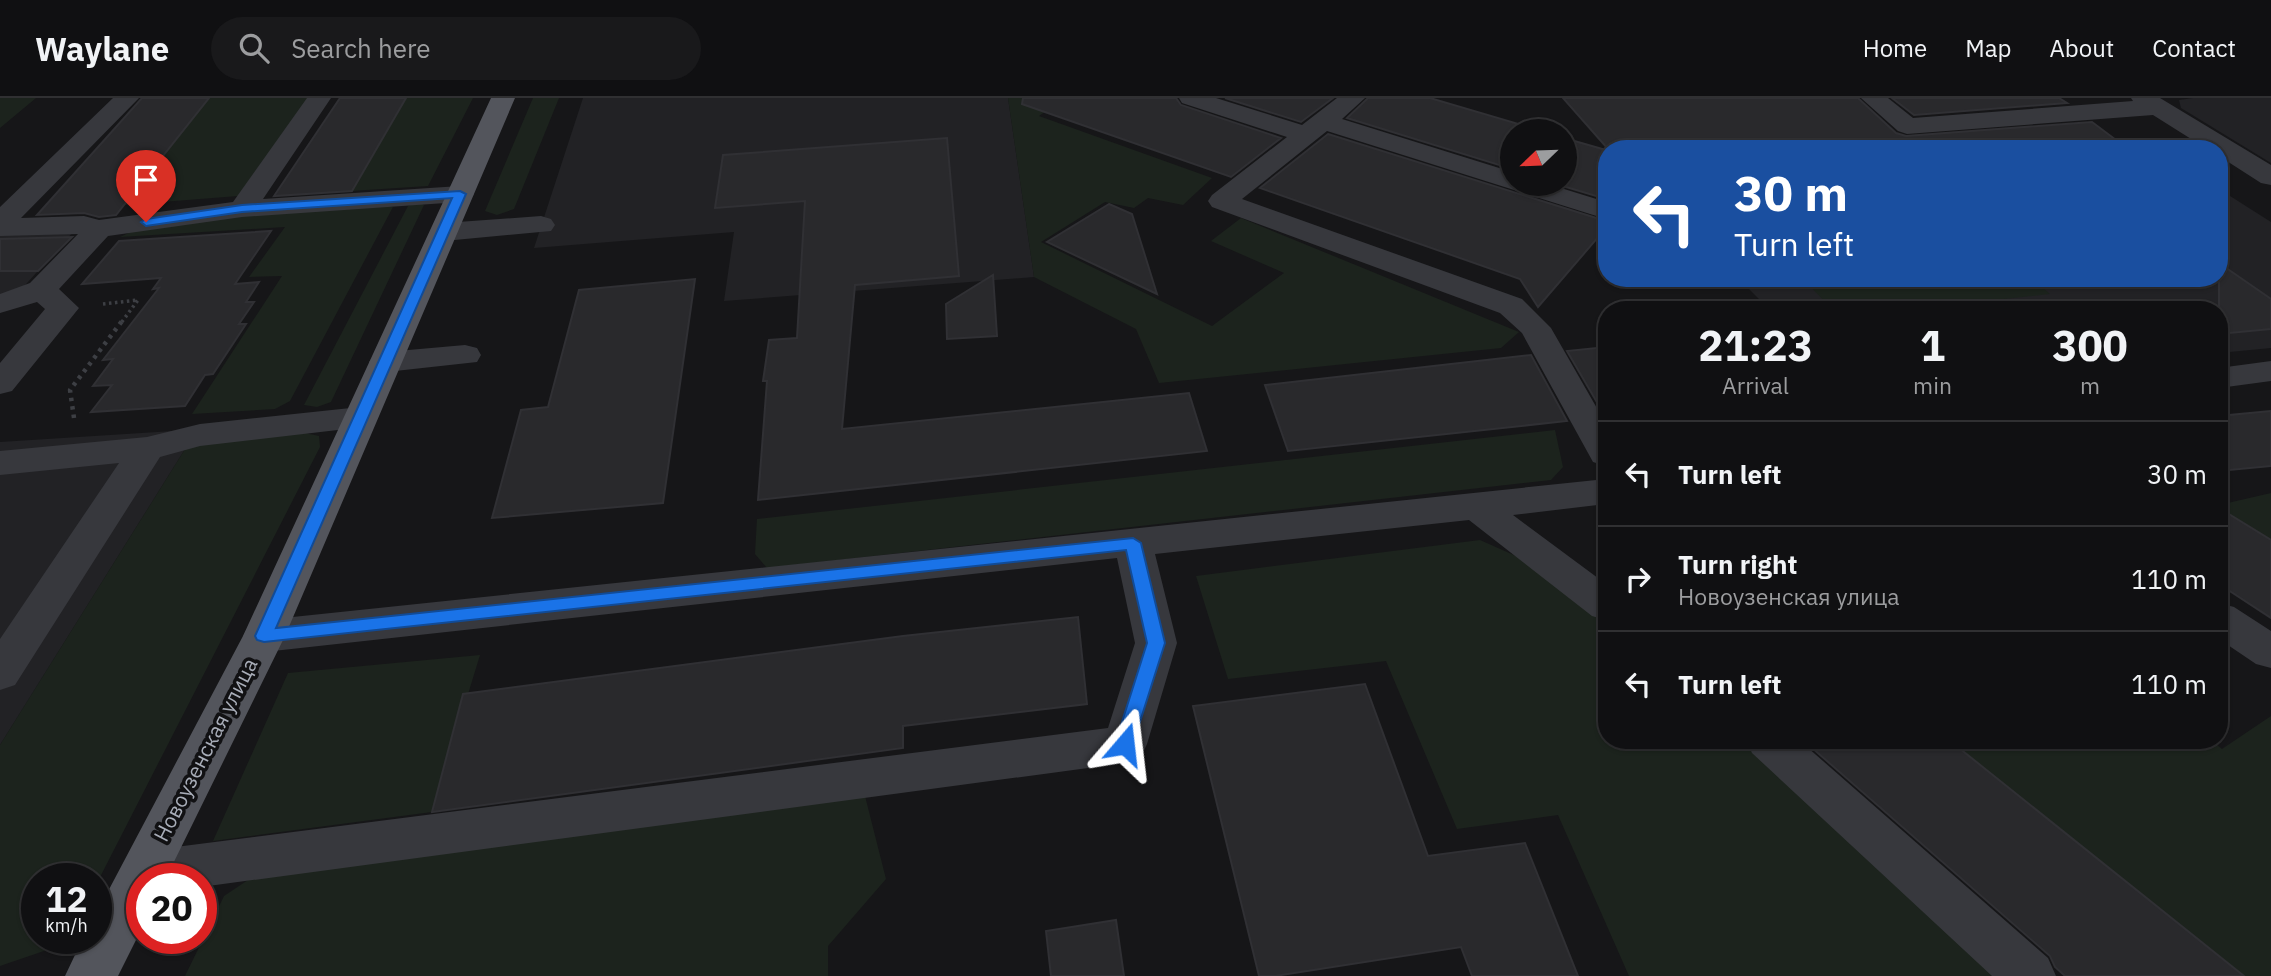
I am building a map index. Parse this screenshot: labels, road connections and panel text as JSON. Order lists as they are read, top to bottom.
{
  "streets": {
    "main road": ["Новоузенская улица"]
  },
  "north": "bottom left",
  "page": {
    "header": "Waylane",
    "search": "Search here",
    "nav": [
      "Home",
      "Map",
      "About",
      "Contact"
    ],
    "turn": ["30 m", "Turn left"],
    "eta": [
      "21:23",
      "Arrival",
      "1",
      "min",
      "300",
      "m"
    ],
    "list": [
      {
        "name": "Turn left",
        "value": "30 m"
      },
      {
        "name": "Turn right",
        "note": "Новоузенская улица",
        "value": "110 m"
      },
      {
        "name": "Turn left",
        "value": "110 m"
      }
    ],
    "speed": "12 km/h",
    "limit": "20"
  }
}
